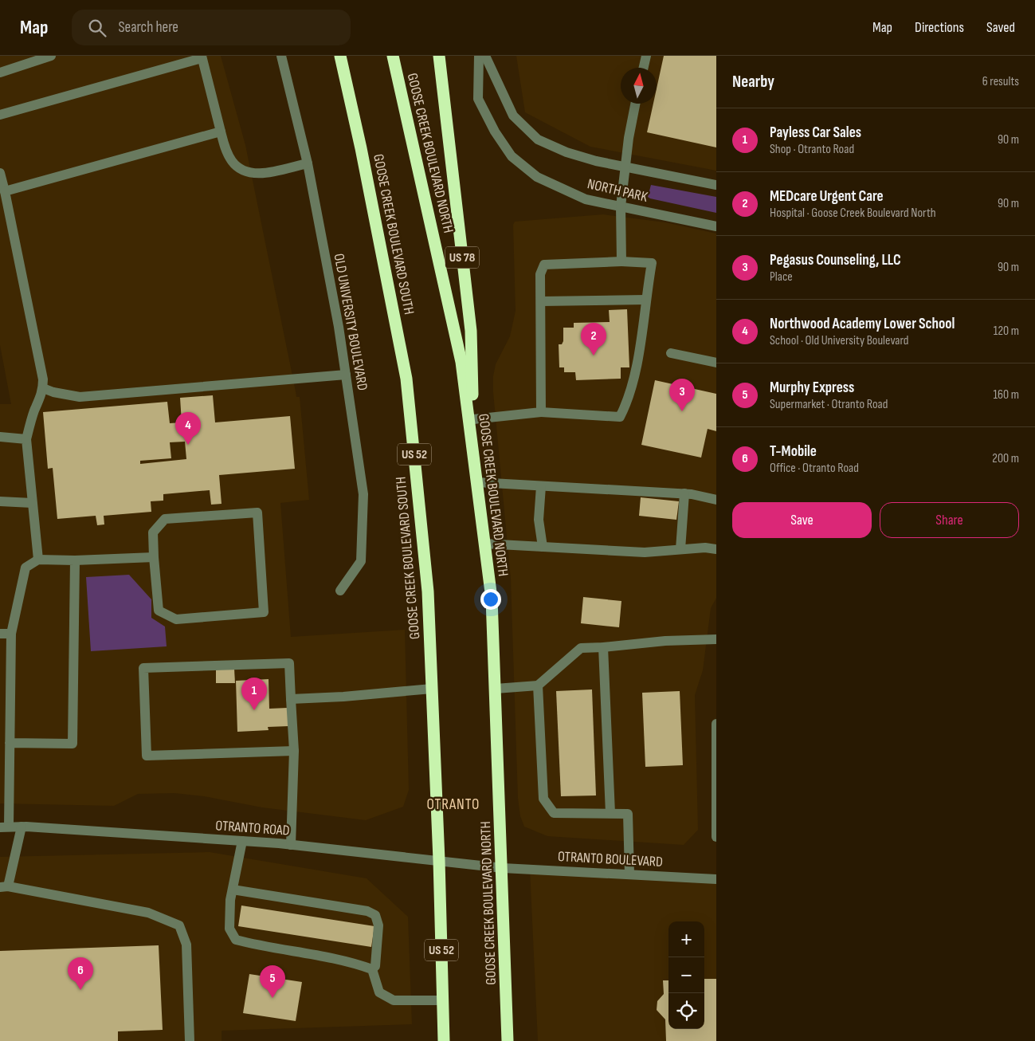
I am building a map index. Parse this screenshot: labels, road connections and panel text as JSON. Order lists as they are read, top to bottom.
{
  "streets": {
    "highway": [
      "GOOSE CREEK BOULEVARD NORTH",
      "GOOSE CREEK BOULEVARD SOUTH",
      "US 78",
      "US 52"
    ],
    "street": [
      "NORTH PARK",
      "OLD UNIVERSITY BOULEVARD",
      "OTRANTO ROAD",
      "OTRANTO BOULEVARD"
    ]
  },
  "crossings": [
    ["GOOSE CREEK BOULEVARD NORTH", "US 78"],
    ["GOOSE CREEK BOULEVARD NORTH", "OTRANTO ROAD"],
    ["GOOSE CREEK BOULEVARD NORTH", "OTRANTO BOULEVARD"],
    ["GOOSE CREEK BOULEVARD SOUTH", "OTRANTO ROAD"],
    ["OTRANTO ROAD", "OTRANTO BOULEVARD"]
  ],
  "districts": ["OTRANTO"],
  "north": "top",
  "page": {
    "header": "Map",
    "search": "Search here",
    "nav": ["Map", "Directions", "Saved"],
    "heading": ["Nearby", "6 results"],
    "list": [
      {
        "mark": "1",
        "name": "Payless Car Sales",
        "note": "Shop · Otranto Road",
        "value": "90 m"
      },
      {
        "mark": "2",
        "name": "MEDcare Urgent Care",
        "note": "Hospital · Goose Creek Boulevard North",
        "value": "90 m"
      },
      {
        "mark": "3",
        "name": "Pegasus Counseling, LLC",
        "note": "Place",
        "value": "90 m"
      },
      {
        "mark": "4",
        "name": "Northwood Academy Lower School",
        "note": "School · Old University Boulevard",
        "value": "120 m"
      },
      {
        "mark": "5",
        "name": "Murphy Express",
        "note": "Supermarket · Otranto Road",
        "value": "160 m"
      },
      {
        "mark": "6",
        "name": "T-Mobile",
        "note": "Office · Otranto Road",
        "value": "200 m"
      }
    ],
    "pins": [
      "2",
      "3",
      "4",
      "1",
      "6",
      "5"
    ],
    "buttons": ["Save", "Share"],
    "map_buttons": ["+", "−"]
  }
}
